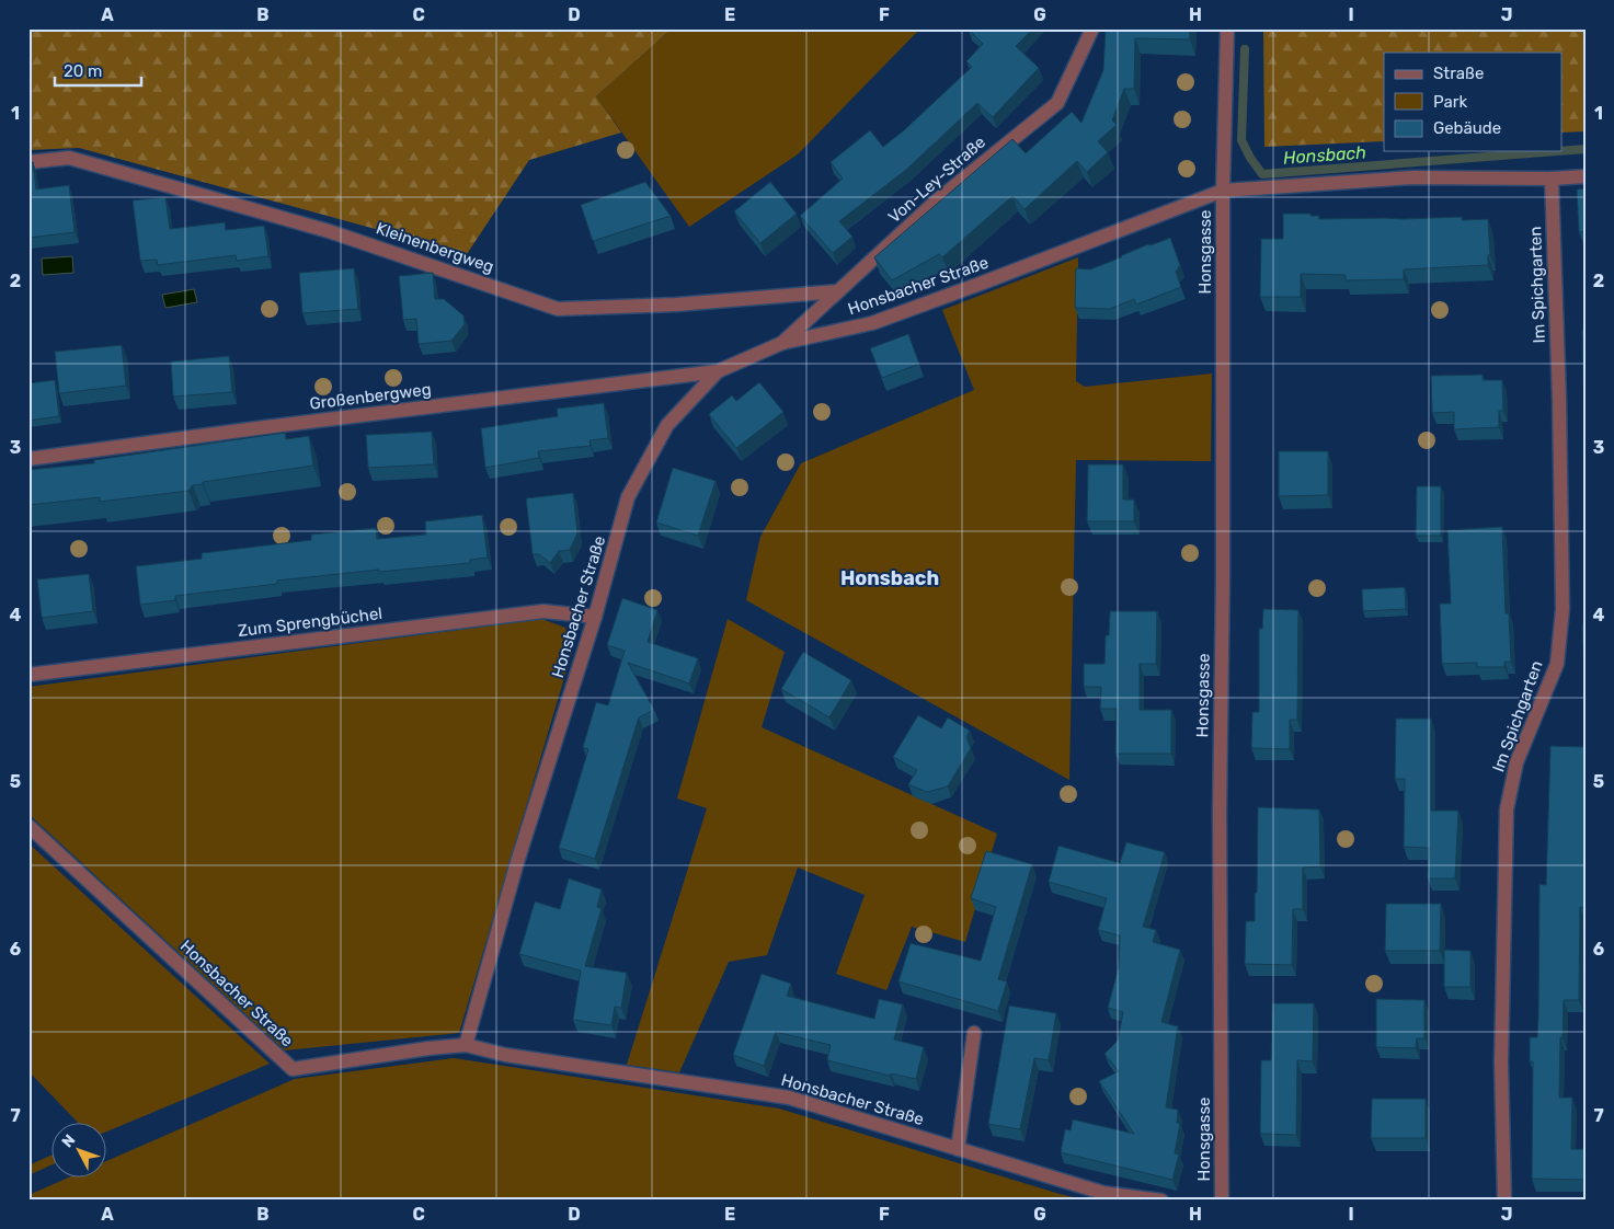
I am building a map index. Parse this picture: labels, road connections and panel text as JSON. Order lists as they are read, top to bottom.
{
  "streets": {
    "street": [
      "Von-Ley-Straße",
      "Kleinenbergweg",
      "Honsgasse",
      "Im Spichgarten",
      "Honsbacher Straße",
      "Großenbergweg",
      "Zum Sprengbüchel"
    ]
  },
  "crossings": [
    ["Von-Ley-Straße", "Kleinenbergweg"],
    ["Von-Ley-Straße", "Honsbacher Straße"],
    ["Honsgasse", "Honsbacher Straße"],
    ["Im Spichgarten", "Honsbacher Straße"],
    ["Honsbacher Straße", "Großenbergweg"],
    ["Honsbacher Straße", "Zum Sprengbüchel"]
  ],
  "districts": ["Honsbach"],
  "water": ["Honsbach"],
  "legend": ["Straße", "Park", "Gebäude"],
  "scale_bar": "20 m",
  "north": "top left",
  "grid": {
    "columns": [
      "A",
      "B",
      "C",
      "D",
      "E",
      "F",
      "G",
      "H",
      "I",
      "J"
    ],
    "rows": [
      "1",
      "2",
      "3",
      "4",
      "5",
      "6",
      "7"
    ]
  }
}
